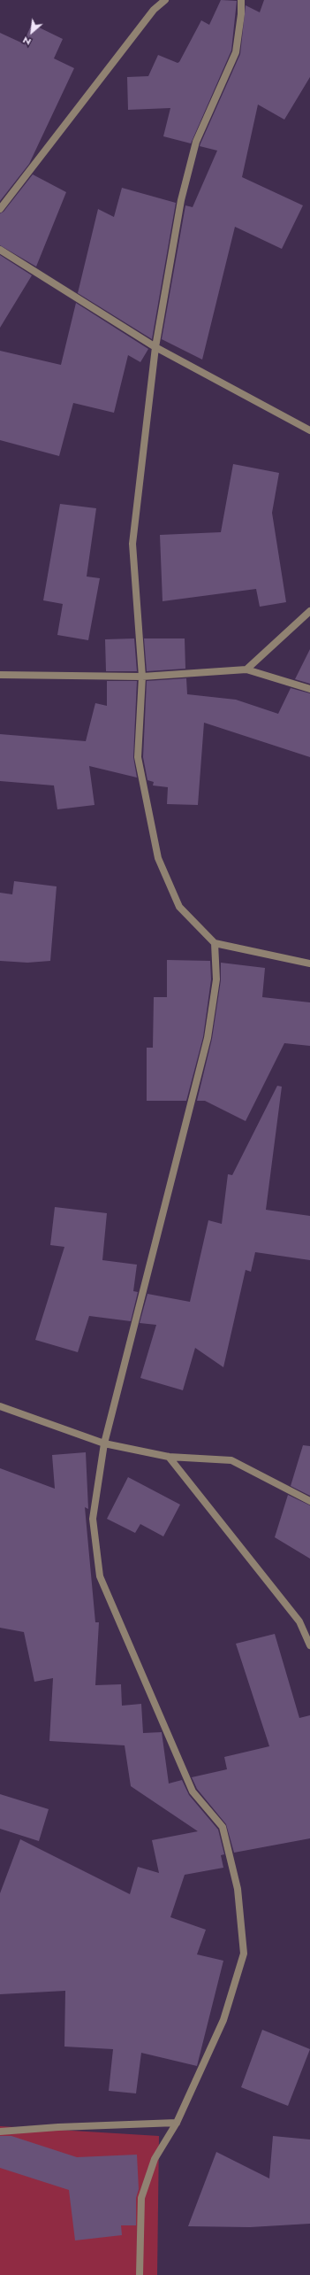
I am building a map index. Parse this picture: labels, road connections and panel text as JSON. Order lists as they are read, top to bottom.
{
  "north": "bottom left"
}
